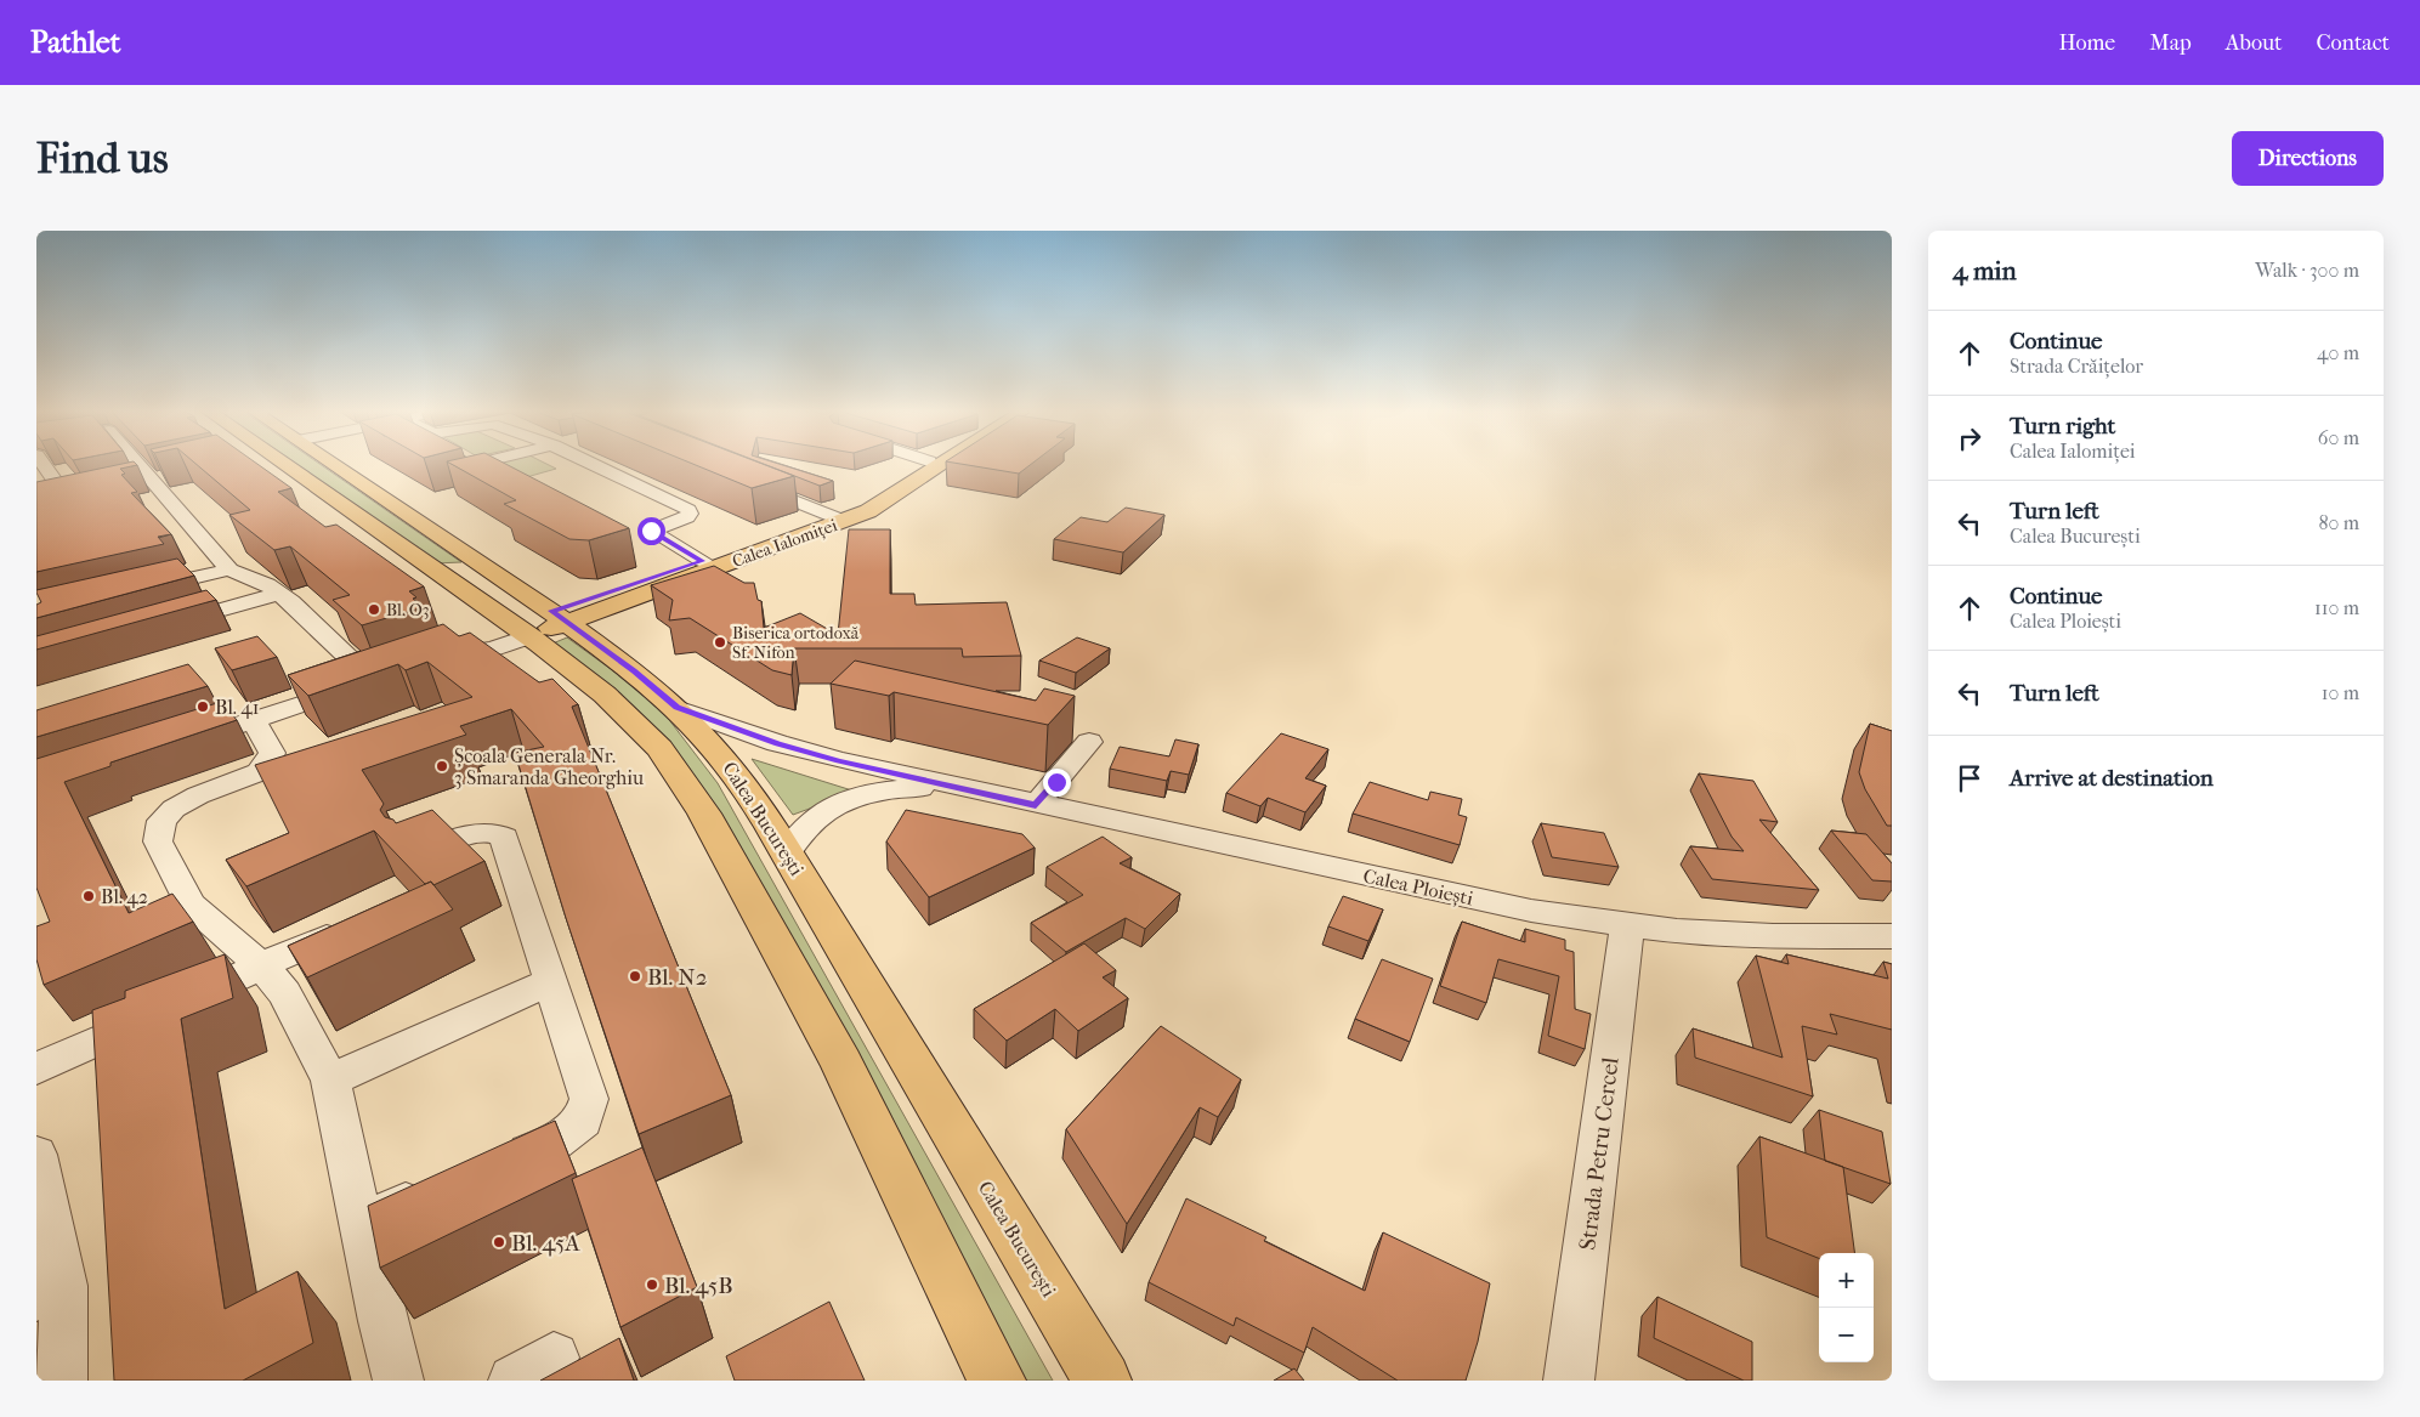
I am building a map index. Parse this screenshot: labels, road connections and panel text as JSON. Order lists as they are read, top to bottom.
{
  "streets": {
    "main road": ["Calea Ialomiței", "Calea București"],
    "street": ["Calea Ploiești", "Strada Petru Cercel"]
  },
  "crossings": [
    ["Calea Ialomiței", "Calea București"],
    ["Calea București", "Calea Ploiești"],
    ["Calea Ploiești", "Strada Petru Cercel"]
  ],
  "places": [
    "Bl. O3",
    "Biserica ortodoxă Sf. Nifon",
    "Bl. 41",
    "Școala Generala Nr. 3 Smaranda Gheorghiu",
    "Bl. 42",
    "Bl. N2",
    "Bl. 45A",
    "Bl. 45B"
  ],
  "page": {
    "header": "Pathlet",
    "nav": [
      "Home",
      "Map",
      "About",
      "Contact"
    ],
    "buttons": "Directions",
    "title": "Find us",
    "heading": ["4 min", "Walk · 300 m"],
    "list": [
      ["Continue", "Strada Crăițelor", "40 m"],
      ["Turn right", "Calea Ialomiței", "60 m"],
      ["Turn left", "Calea București", "80 m"],
      ["Continue", "Calea Ploiești", "110 m"],
      ["Turn left", "10 m"],
      "Arrive at destination"
    ],
    "map_buttons": ["+", "−"]
  }
}
